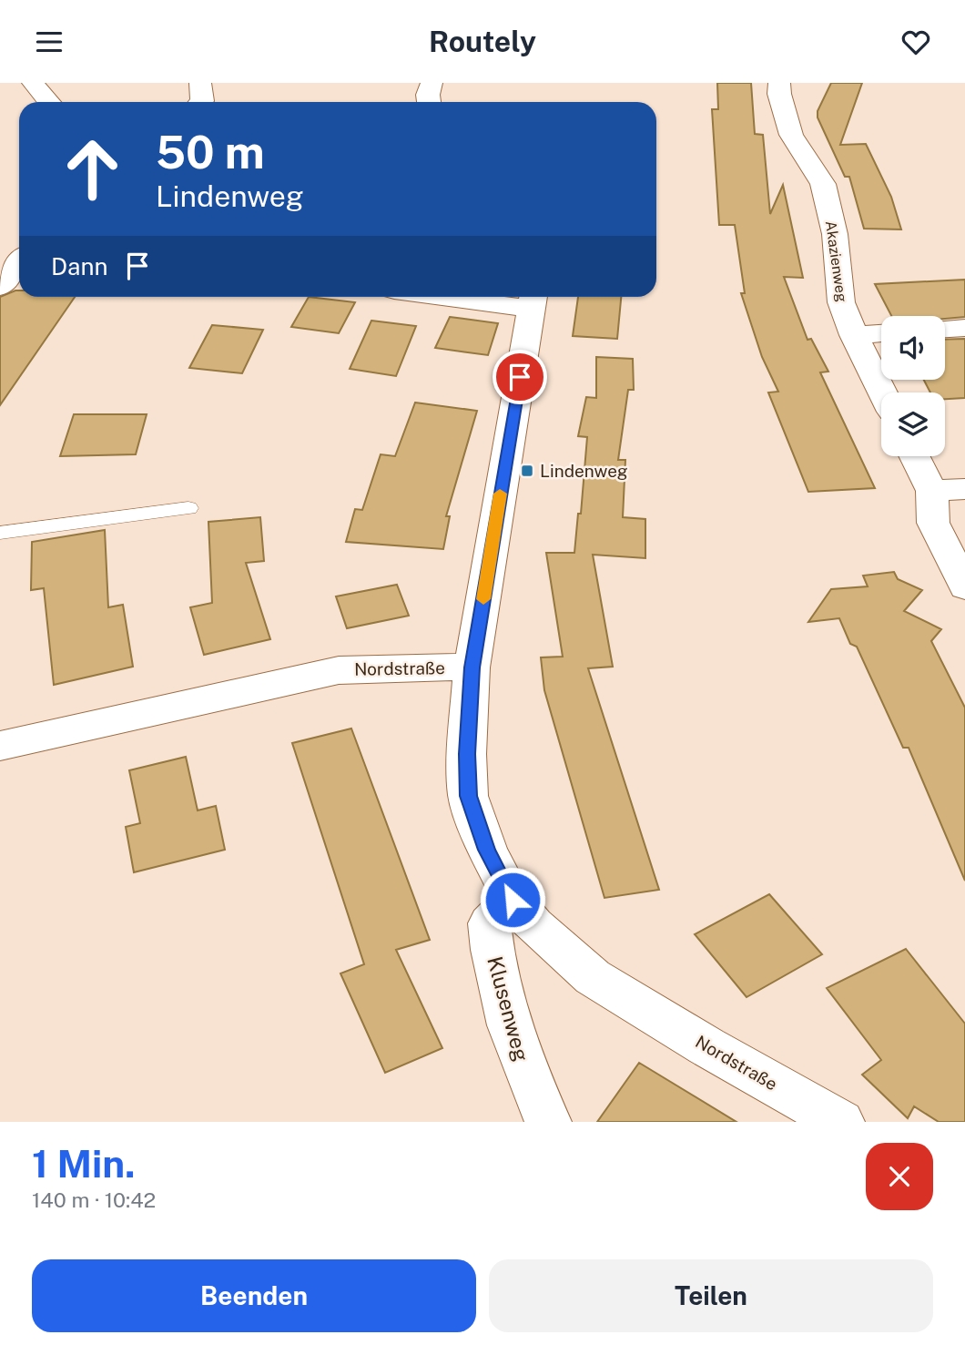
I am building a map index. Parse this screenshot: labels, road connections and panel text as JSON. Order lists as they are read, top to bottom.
{
  "streets": {
    "street": ["Akazienweg", "Nordstraße", "Klusenweg"]
  },
  "crossings": [
    ["Nordstraße", "Klusenweg"]
  ],
  "places": {
    "transit": ["Lindenweg"]
  },
  "page": {
    "header": "Routely",
    "turn": ["50 m", "Lindenweg"],
    "then": "Dann",
    "heading": ["1 Min.", "140 m · 10:42"],
    "buttons": ["Beenden", "Teilen"]
  }
}
